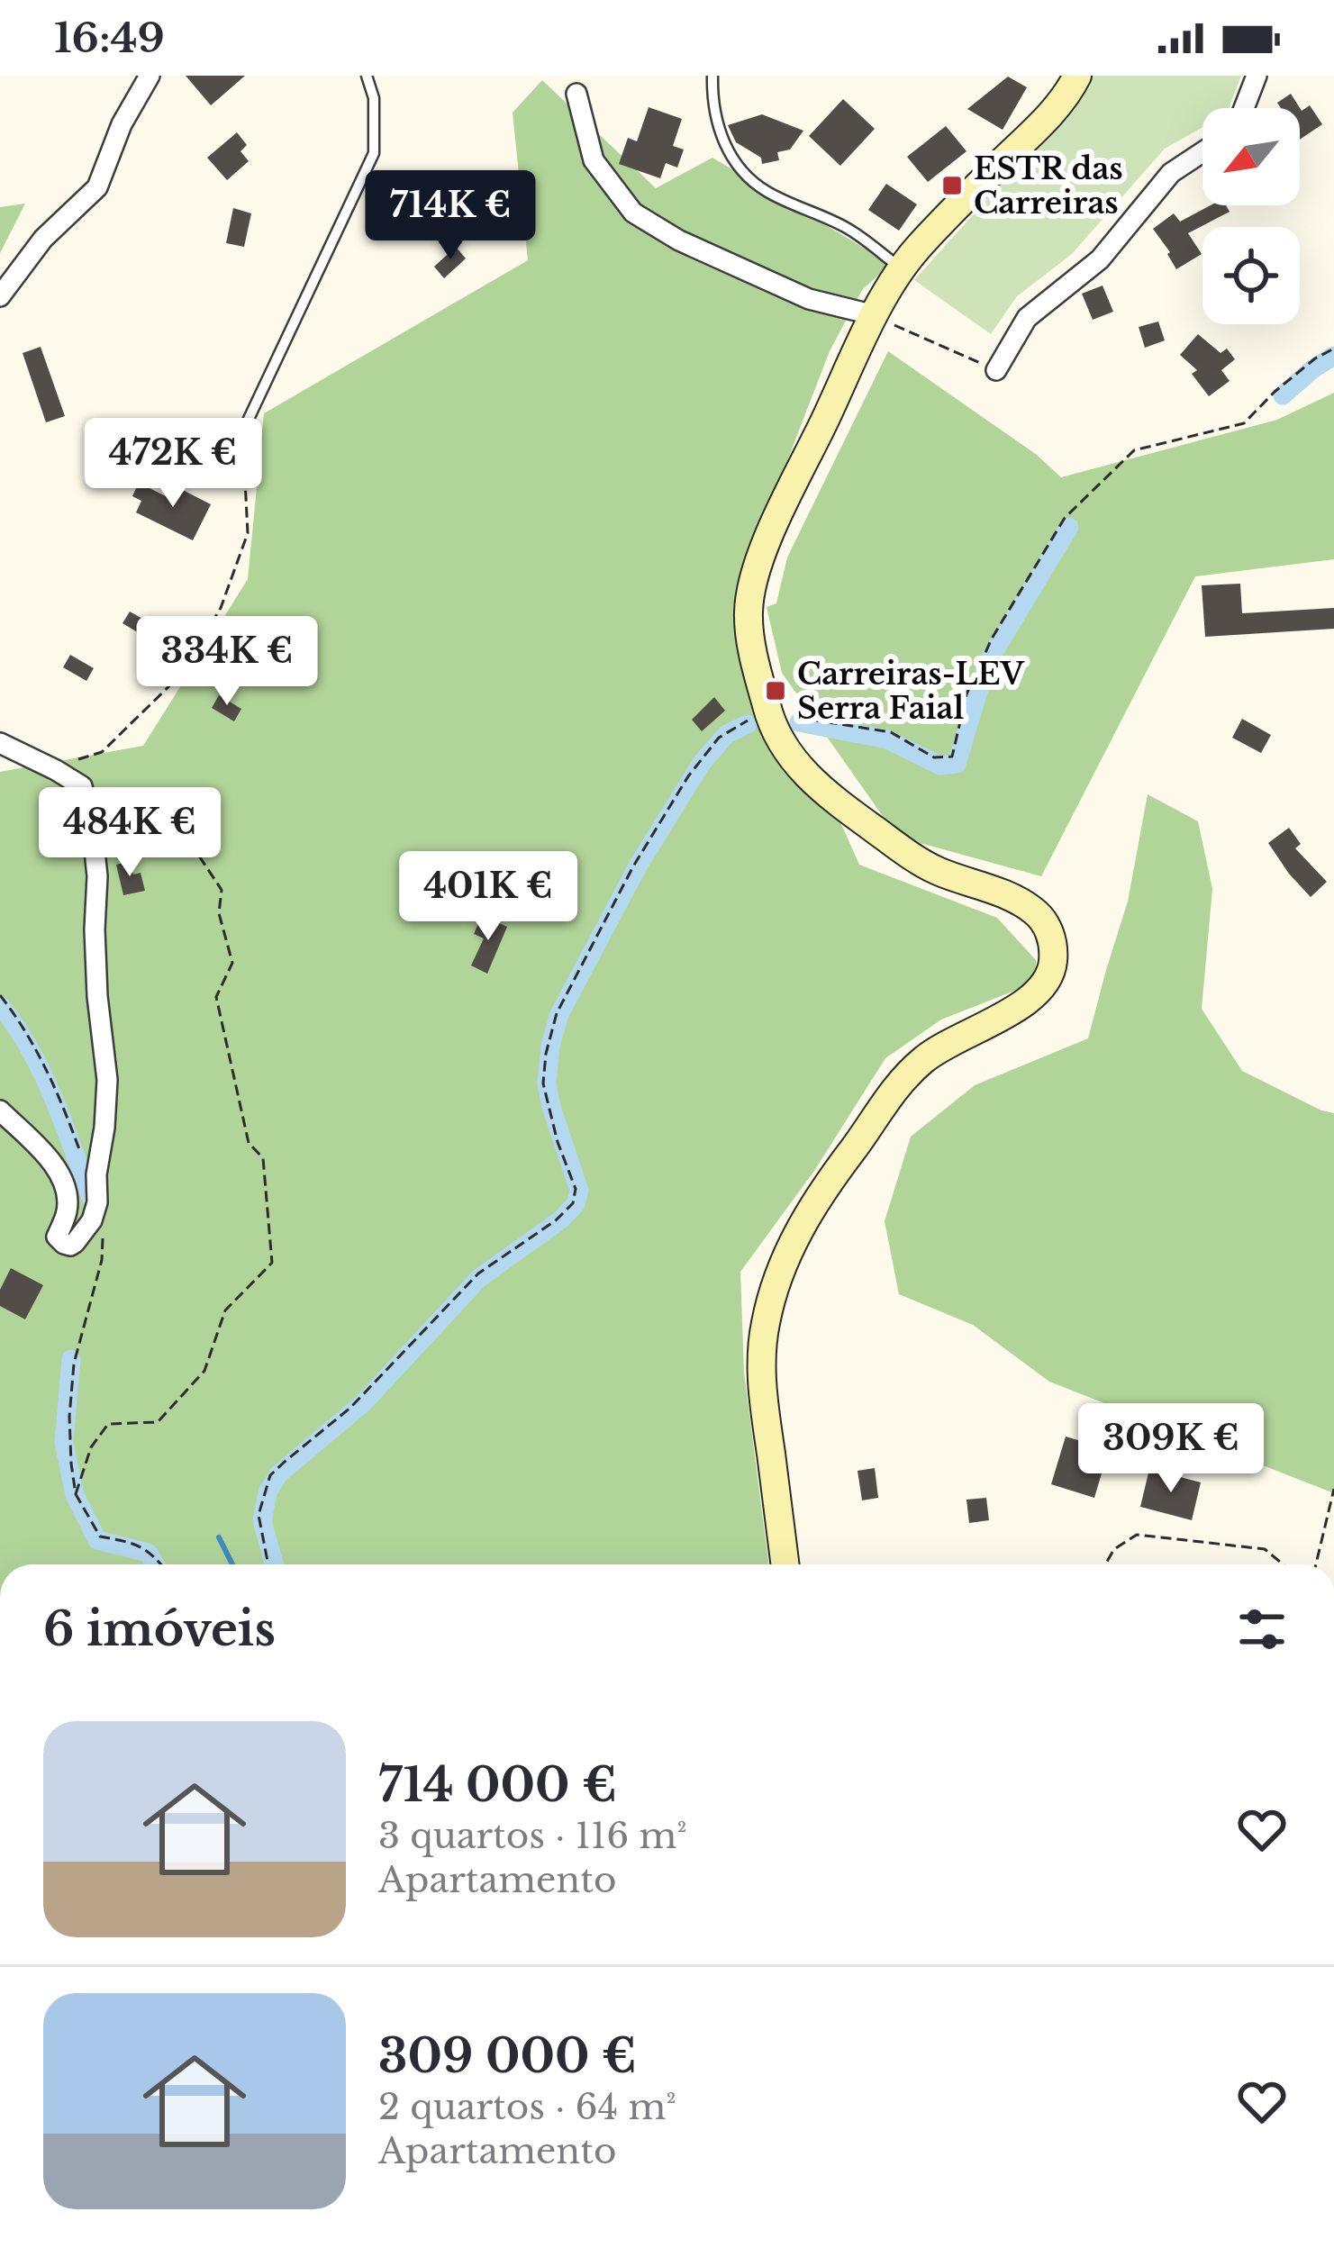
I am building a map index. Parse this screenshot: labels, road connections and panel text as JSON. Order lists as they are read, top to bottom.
{
  "places": {
    "transit": ["ESTR das Carreiras", "Carreiras-LEV Serra Faial"]
  },
  "north": "bottom left",
  "page": {
    "status": "16:49",
    "price": [
      "714K €",
      "472K €",
      "334K €",
      "484K €",
      "401K €",
      "309K €"
    ],
    "heading": "6 imóveis",
    "list": [
      {
        "name": "714 000 €",
        "note": "3 quartos · 116 m² · Apartamento"
      },
      {
        "name": "309 000 €",
        "note": "2 quartos · 64 m² · Apartamento"
      }
    ]
  }
}
